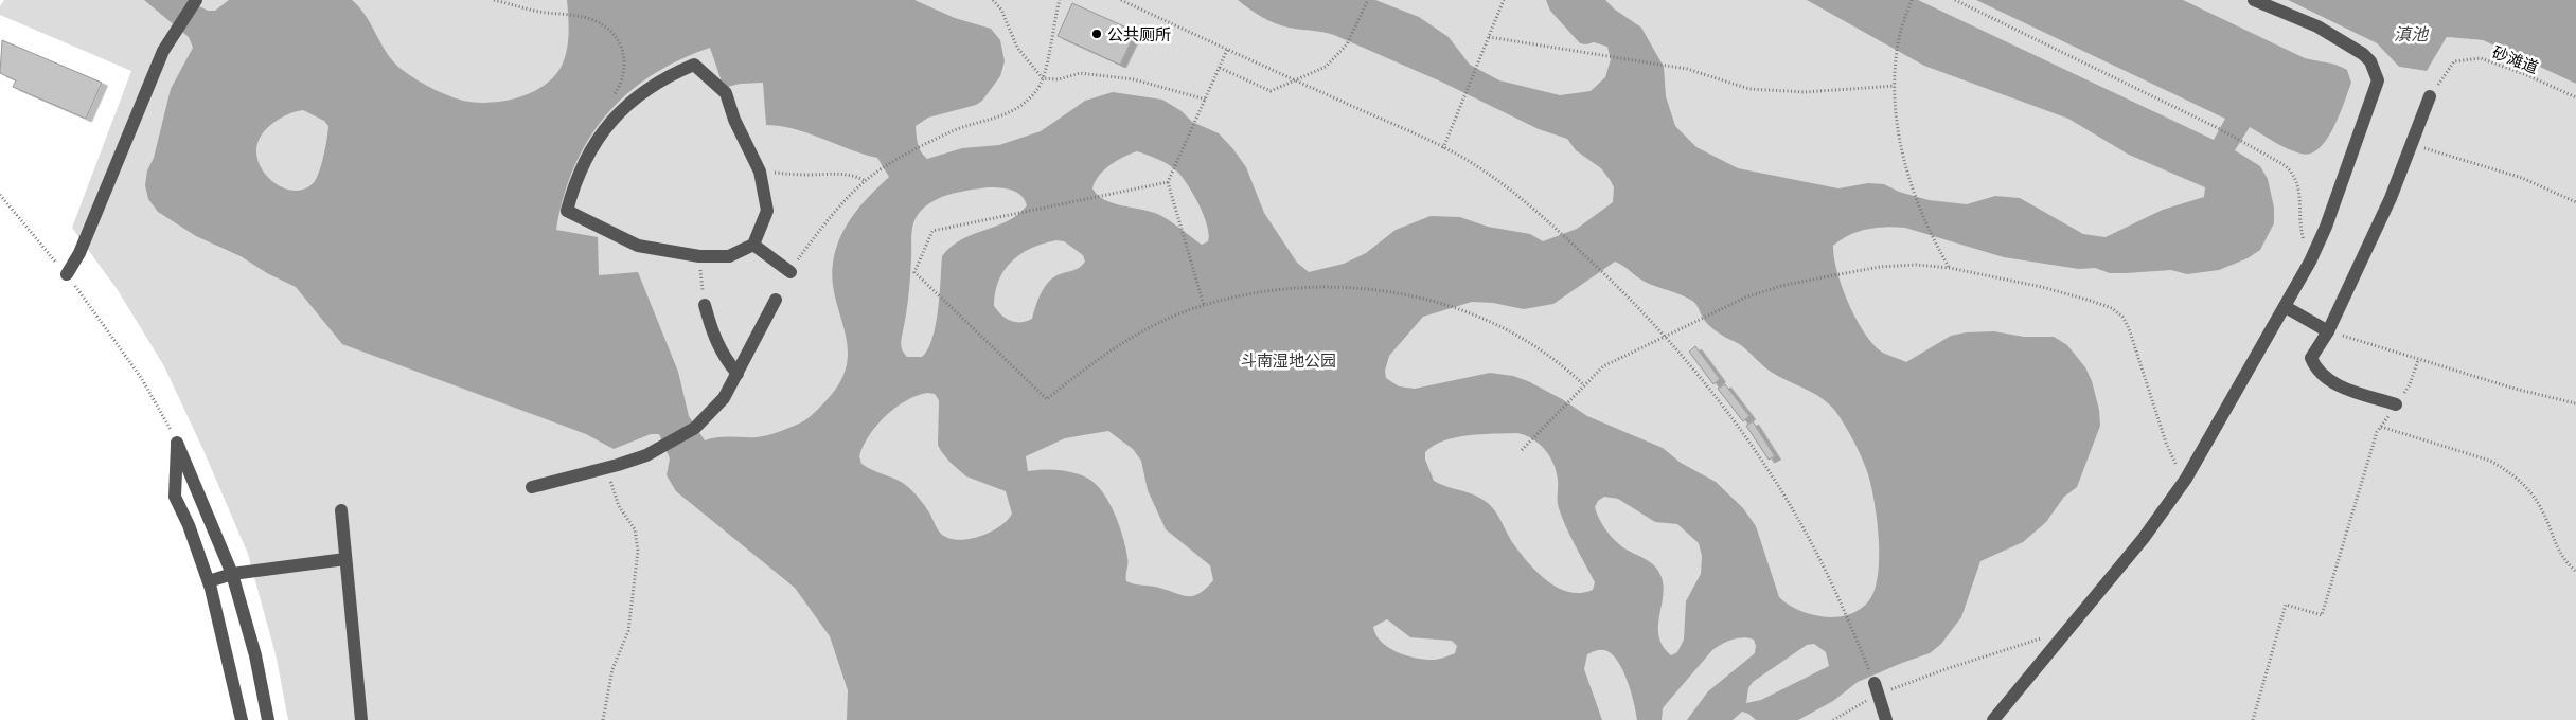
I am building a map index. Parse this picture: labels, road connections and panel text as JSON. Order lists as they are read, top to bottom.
{
  "streets": {
    "path": ["砂滩道"]
  },
  "water": ["滇池"],
  "parks": ["斗南湿地公园"],
  "places": ["公共厕所"]
}
